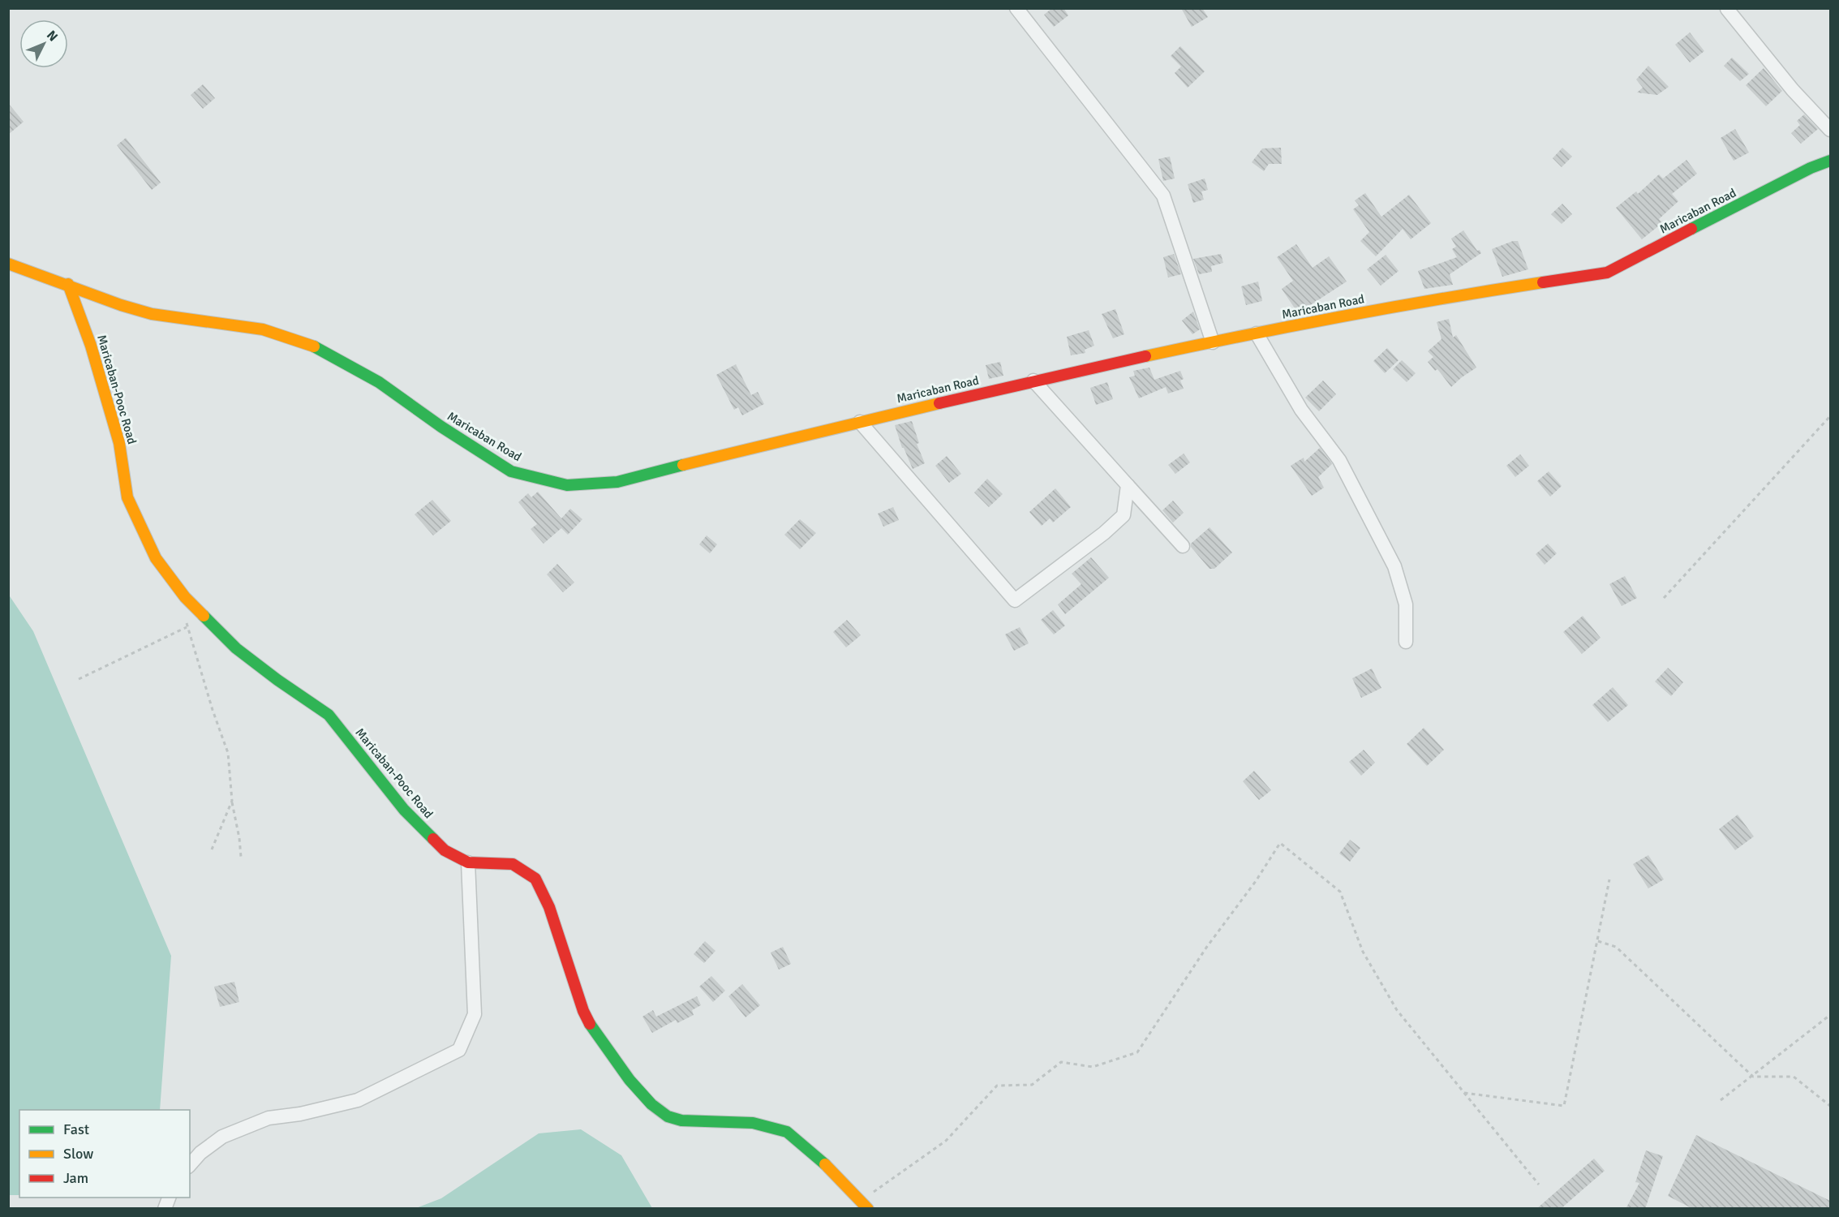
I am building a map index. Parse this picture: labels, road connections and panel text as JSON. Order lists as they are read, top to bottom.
{
  "streets": {
    "street": ["Maricaban Road", "Maricaban-Pooc Road"]
  },
  "crossings": [
    ["Maricaban Road", "Maricaban-Pooc Road"]
  ],
  "legend": ["Fast", "Slow", "Jam"],
  "north": "top right"
}
